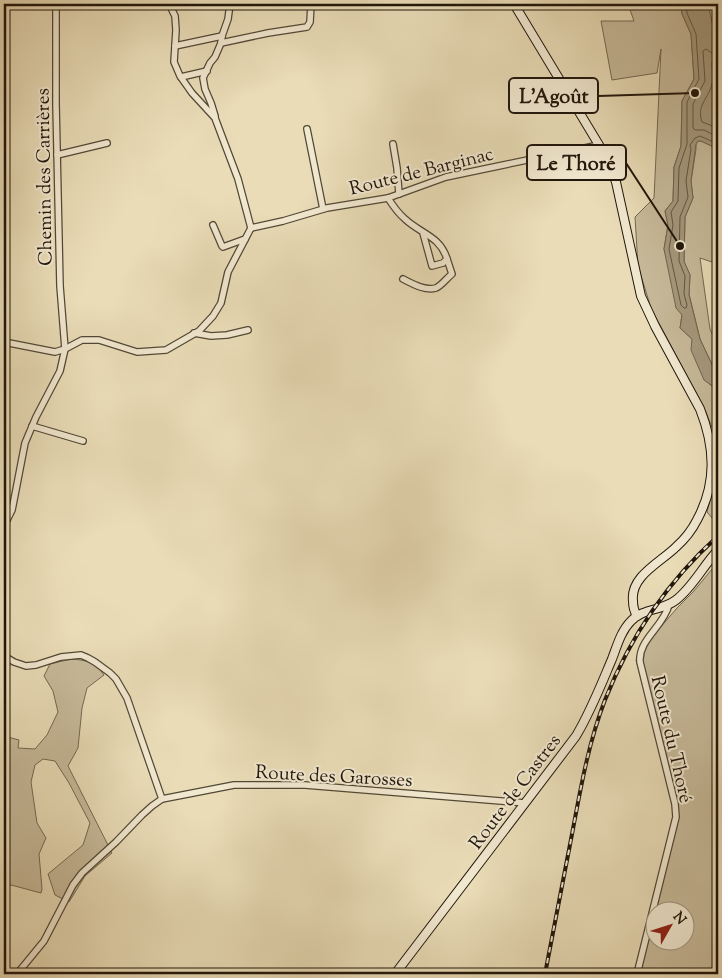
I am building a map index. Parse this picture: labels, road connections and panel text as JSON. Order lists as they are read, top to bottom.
{
  "streets": {
    "street": [
      "Route de Barginac",
      "Chemin des Carrières",
      "Route du Thoré",
      "Route des Garosses",
      "Route de Castres"
    ]
  },
  "crossings": [
    ["Route des Garosses", "Route de Castres"]
  ],
  "places": ["L'Agoût", "Le Thoré"],
  "north": "top right"
}
